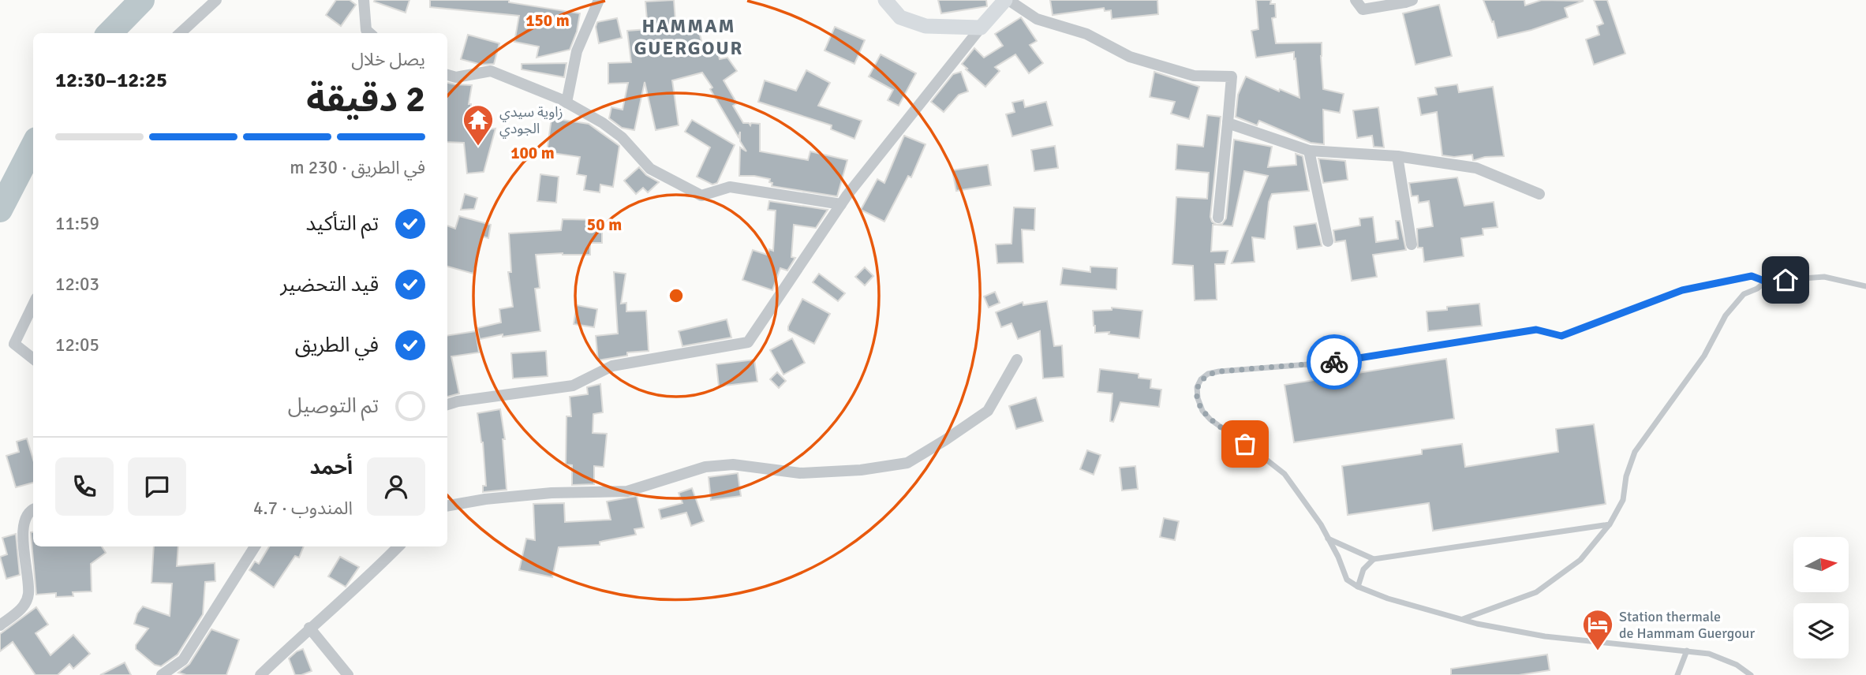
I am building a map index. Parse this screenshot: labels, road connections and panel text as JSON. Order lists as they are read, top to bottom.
{
  "districts": ["HAMMAM GUERGOUR"],
  "places": {
    "temple": ["زاوية سيدي الجودي"],
    "hotel": ["Station thermale de Hammam Guergour"]
  },
  "north": "right",
  "page": {
    "heading": ["2 دقيقة", "يصل خلال", "12:25–12:30"],
    "panel": ["أحمد", "المندوب · 4.7"],
    "bar": "في الطريق · 230 m",
    "list": [
      ["تم التأكيد", "11:59"],
      ["قيد التحضير", "12:03"],
      ["في الطريق", "12:05"],
      "تم التوصيل"
    ]
  },
  "rings": ["150 m", "100 m", "50 m"]
}
